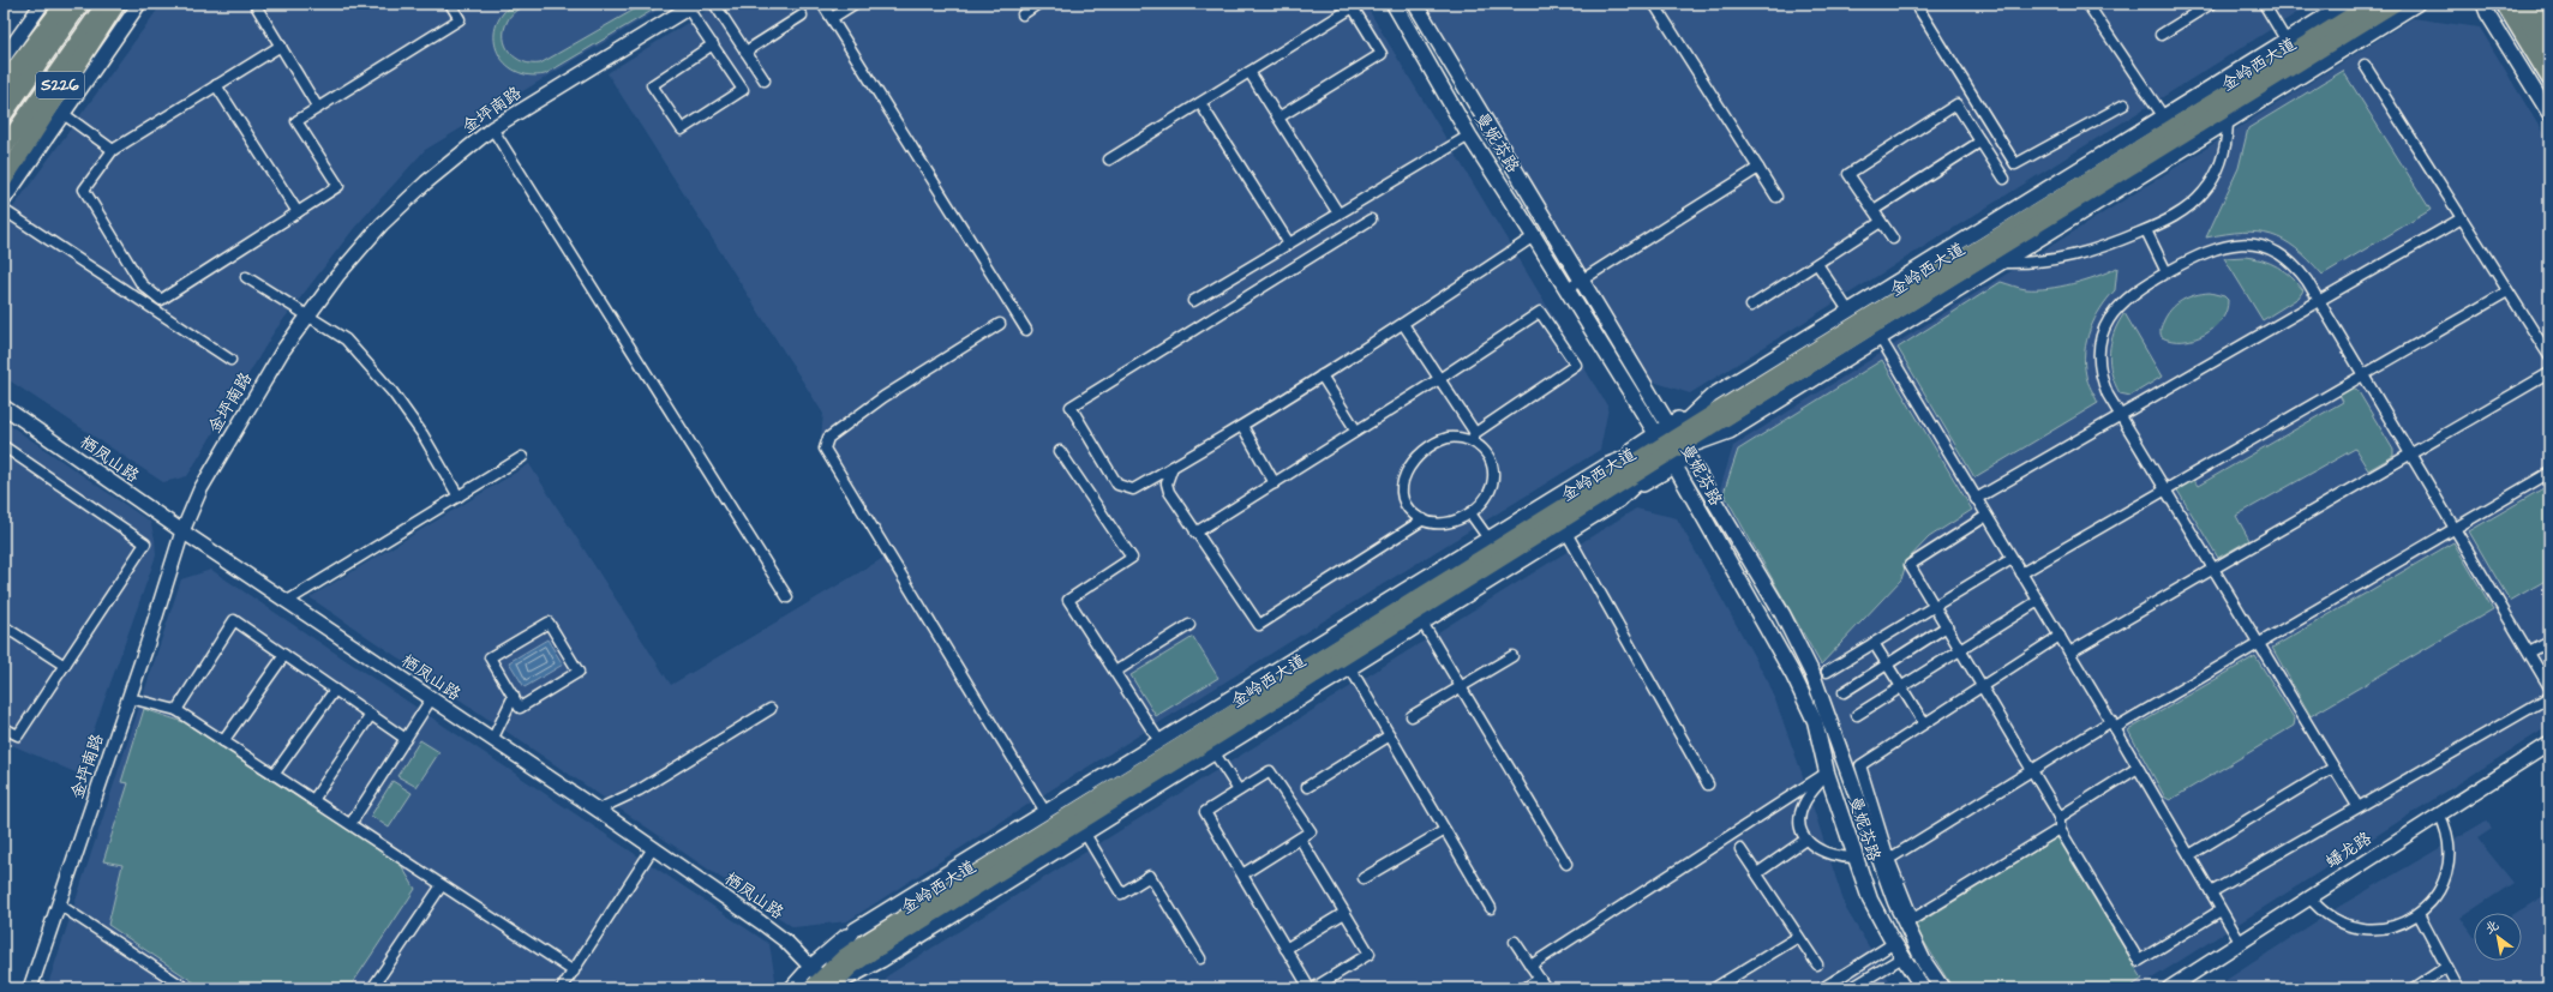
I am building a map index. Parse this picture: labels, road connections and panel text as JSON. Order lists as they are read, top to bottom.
{
  "streets": {
    "main road": ["金岭西大道", "S226", "曼妮芬路"],
    "street": ["金坪南路", "栖凤山路", "蟠龙路"]
  },
  "crossings": [
    ["金岭西大道", "曼妮芬路"],
    ["金岭西大道", "栖凤山路"],
    ["金坪南路", "栖凤山路"]
  ],
  "north": "top left"
}
